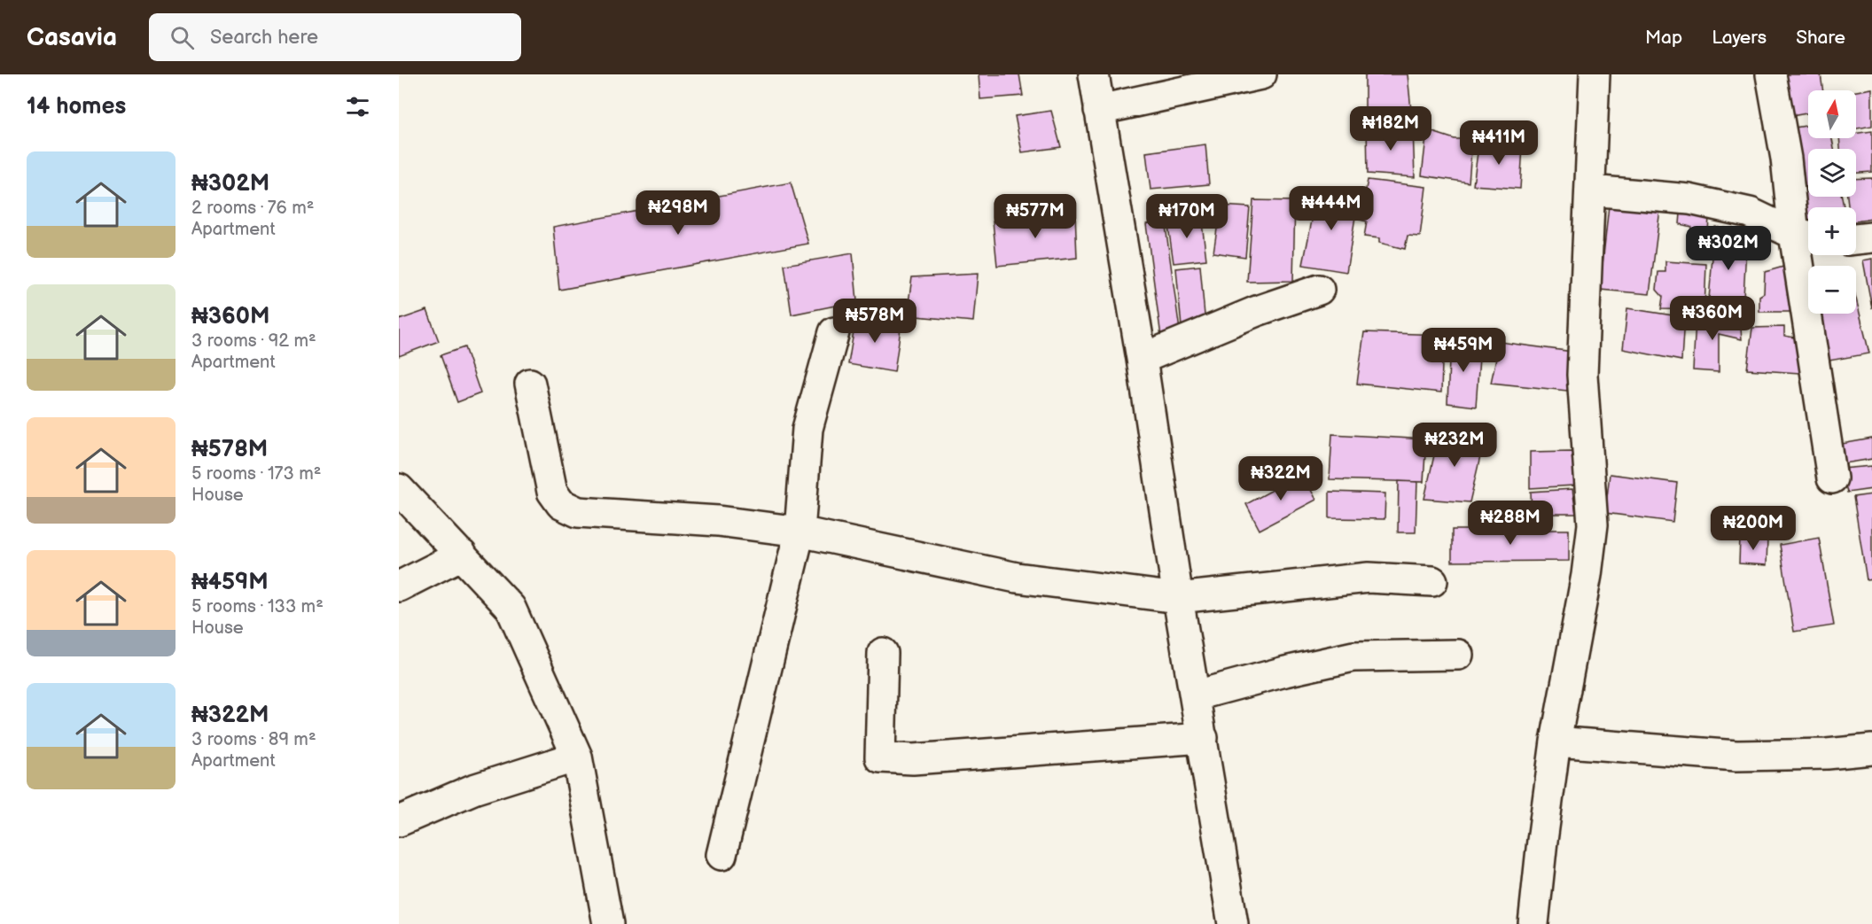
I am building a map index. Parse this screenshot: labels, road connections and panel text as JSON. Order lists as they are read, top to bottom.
{
  "north": "top",
  "page": {
    "header": "Casavia",
    "search": "Search here",
    "nav": ["Map", "Layers", "Share"],
    "heading": "14 homes",
    "map_buttons": ["+", "−"],
    "price": [
      "₦182M",
      "₦411M",
      "₦444M",
      "₦298M",
      "₦577M",
      "₦170M",
      "₦302M",
      "₦360M",
      "₦578M",
      "₦459M",
      "₦232M",
      "₦322M",
      "₦288M",
      "₦200M"
    ],
    "list": [
      {
        "name": "₦302M",
        "note": "2 rooms · 76 m² · Apartment"
      },
      {
        "name": "₦360M",
        "note": "3 rooms · 92 m² · Apartment"
      },
      {
        "name": "₦578M",
        "note": "5 rooms · 173 m² · House"
      },
      {
        "name": "₦459M",
        "note": "5 rooms · 133 m² · House"
      },
      {
        "name": "₦322M",
        "note": "3 rooms · 89 m² · Apartment"
      }
    ]
  }
}
